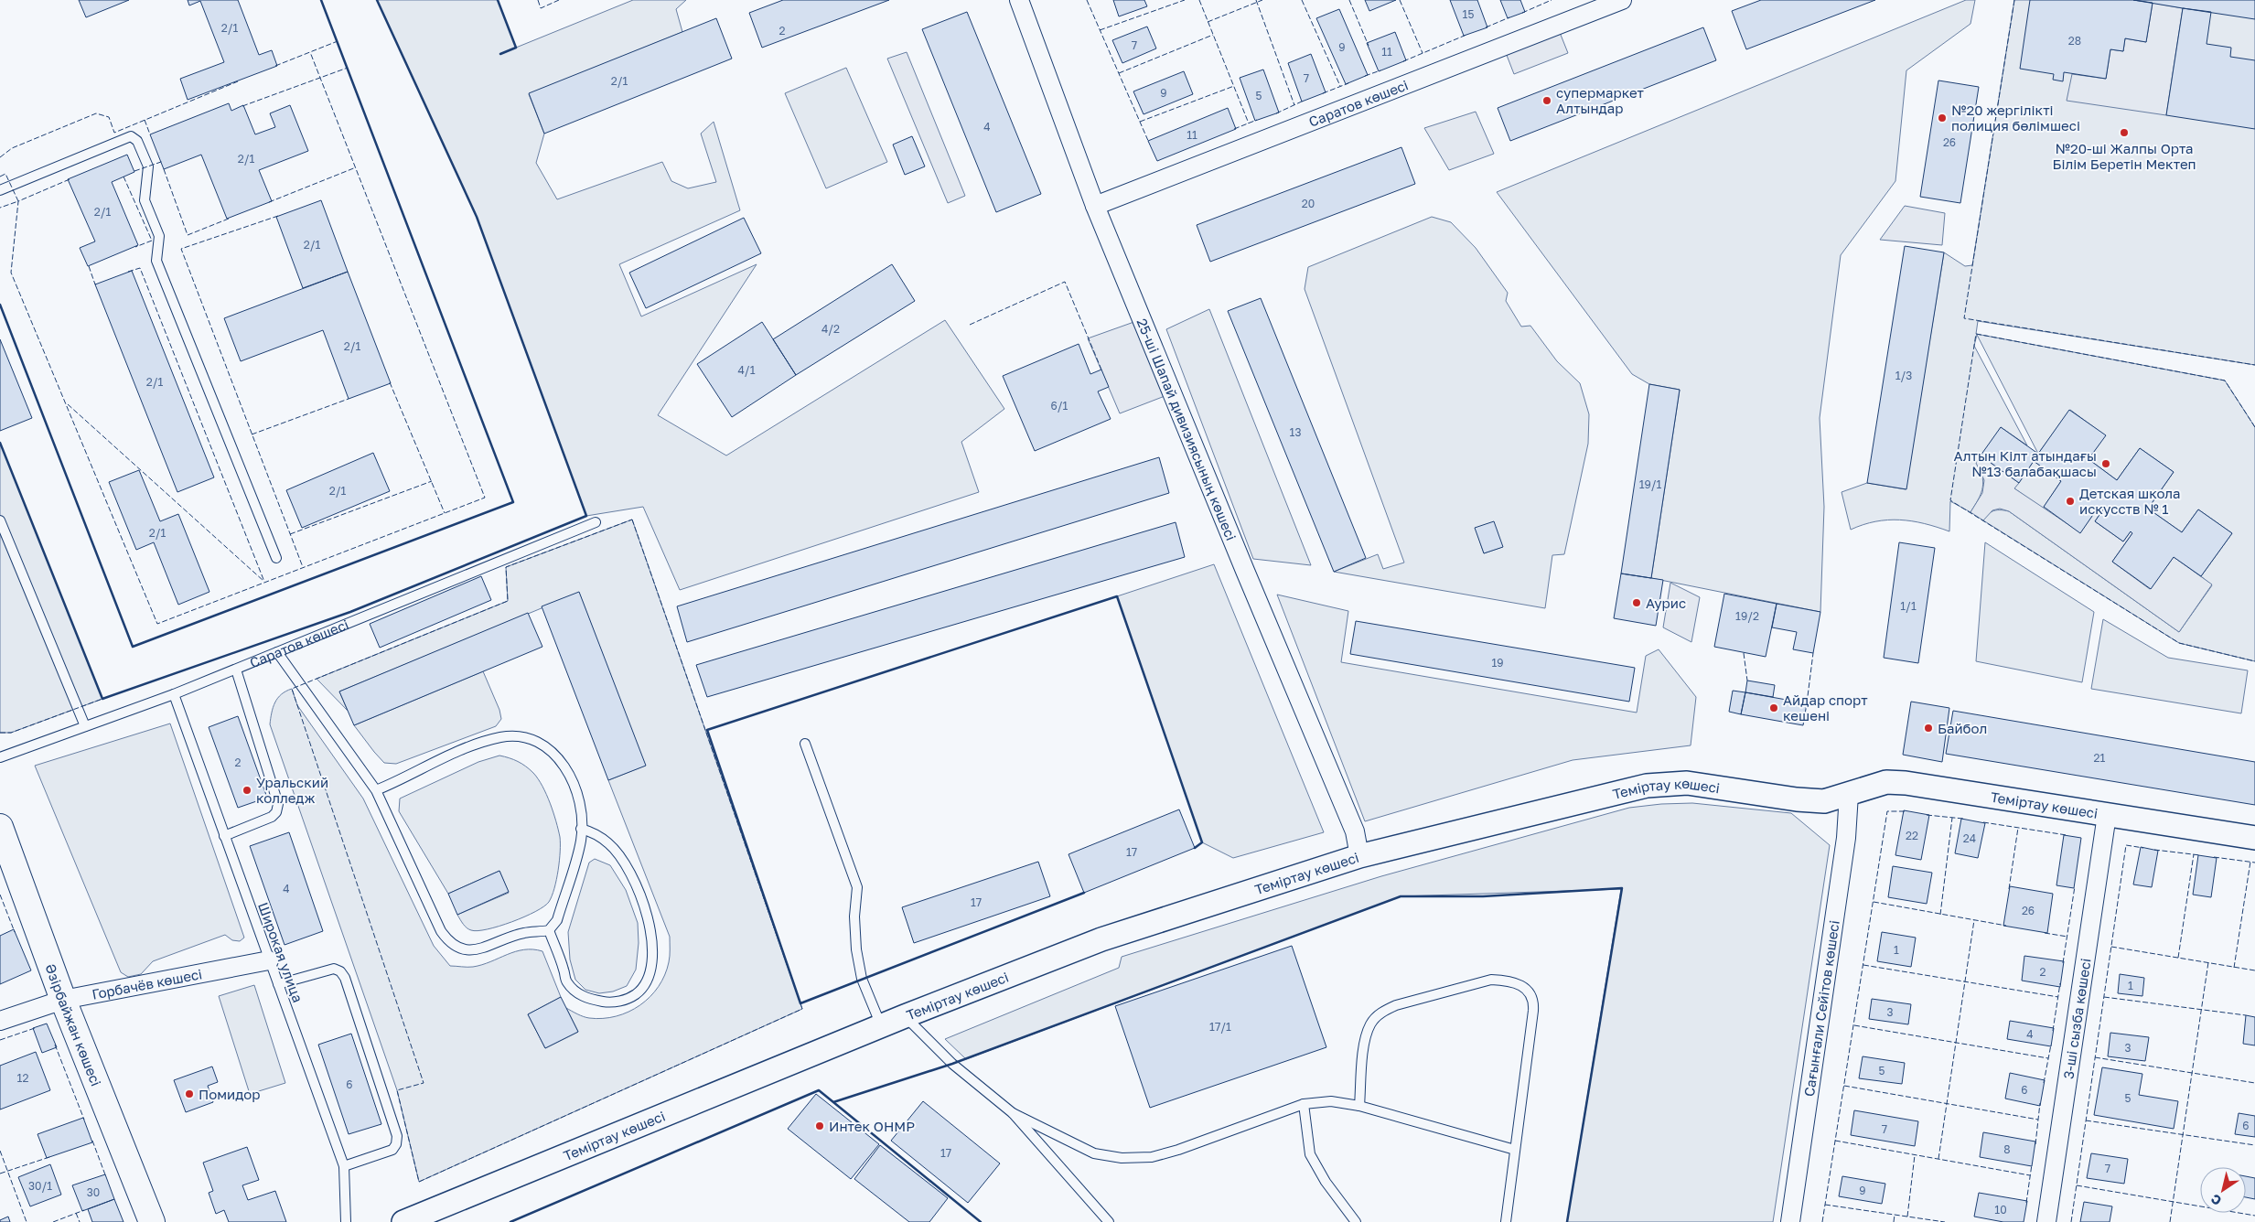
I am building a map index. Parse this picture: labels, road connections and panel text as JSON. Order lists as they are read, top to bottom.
{
  "streets": {
    "main road": ["Әзірбайжан көшесі"],
    "street": [
      "Саратов көшесі",
      "25-ші Шапай дивизиясының көшесі",
      "Теміртау көшесі",
      "Горбачёв көшесі",
      "Сағынғали Сейітов көшесі",
      "3-ші сызба көшесі"
    ],
    "lane": ["Широкая улица"]
  },
  "crossings": [
    ["Саратов көшесі", "25-ші Шапай дивизиясының көшесі"],
    ["Саратов көшесі", "Широкая улица"],
    ["25-ші Шапай дивизиясының көшесі", "Теміртау көшесі"],
    ["Теміртау көшесі", "Сағынғали Сейітов көшесі"],
    ["Теміртау көшесі", "3-ші сызба көшесі"],
    ["Широкая улица", "Горбачёв көшесі"],
    ["Горбачёв көшесі", "Әзірбайжан көшесі"]
  ],
  "places": [
    "супермаркет Алтындар",
    "№20 жергілікті полиция бөлімшесі",
    "№20-ші Жалпы Орта Білім Беретін Мектеп",
    "Алтын Кілт атындағы №13 балабақшасы",
    "Детская школа искусств № 1",
    "Аурис",
    "Айдар спорт кешені",
    "Байбол",
    "Уральский колледж",
    "Помидор",
    "Интек ОНМР"
  ],
  "house_numbers": [
    "15",
    "2/1",
    "2",
    "28",
    "7",
    "9",
    "11",
    "7",
    "2/1",
    "9",
    "5",
    "4",
    "11",
    "26",
    "2/1",
    "20",
    "2/1",
    "2/1",
    "4/2",
    "2/1",
    "4/1",
    "1/3",
    "2/1",
    "6/1",
    "13",
    "19/1",
    "2/1",
    "2/1",
    "1/1",
    "19/2",
    "19",
    "21",
    "2",
    "22",
    "24",
    "17",
    "4",
    "17",
    "26",
    "1",
    "2",
    "1",
    "3",
    "17/1",
    "4",
    "3",
    "5",
    "12",
    "6",
    "6",
    "5",
    "6",
    "7",
    "8",
    "17",
    "7",
    "30/1",
    "9",
    "30",
    "10"
  ],
  "north": "bottom left"
}
